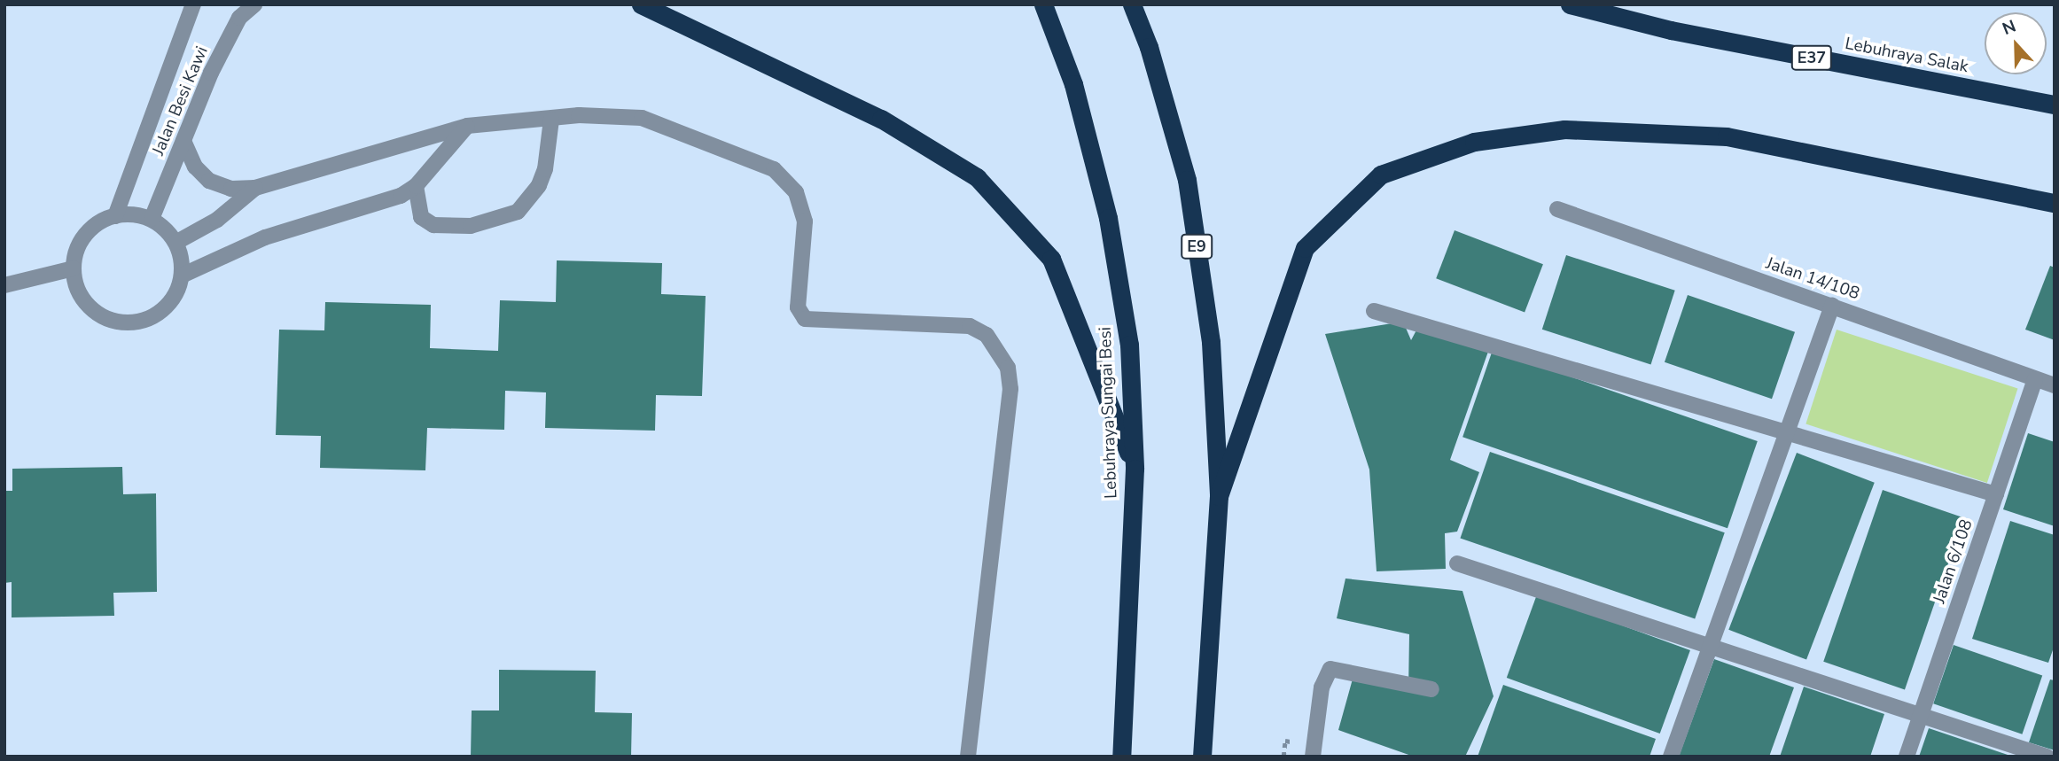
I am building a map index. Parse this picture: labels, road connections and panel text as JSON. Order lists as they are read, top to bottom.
{
  "streets": {
    "highway": [
      "Lebuhraya Salak",
      "E37",
      "E9",
      "Lebuhraya Sungai Besi"
    ],
    "street": ["Jalan Besi Kawi", "Jalan 14/108", "Jalan 6/108"]
  },
  "crossings": [
    ["Jalan 14/108", "Jalan 6/108"]
  ],
  "north": "top"
}
